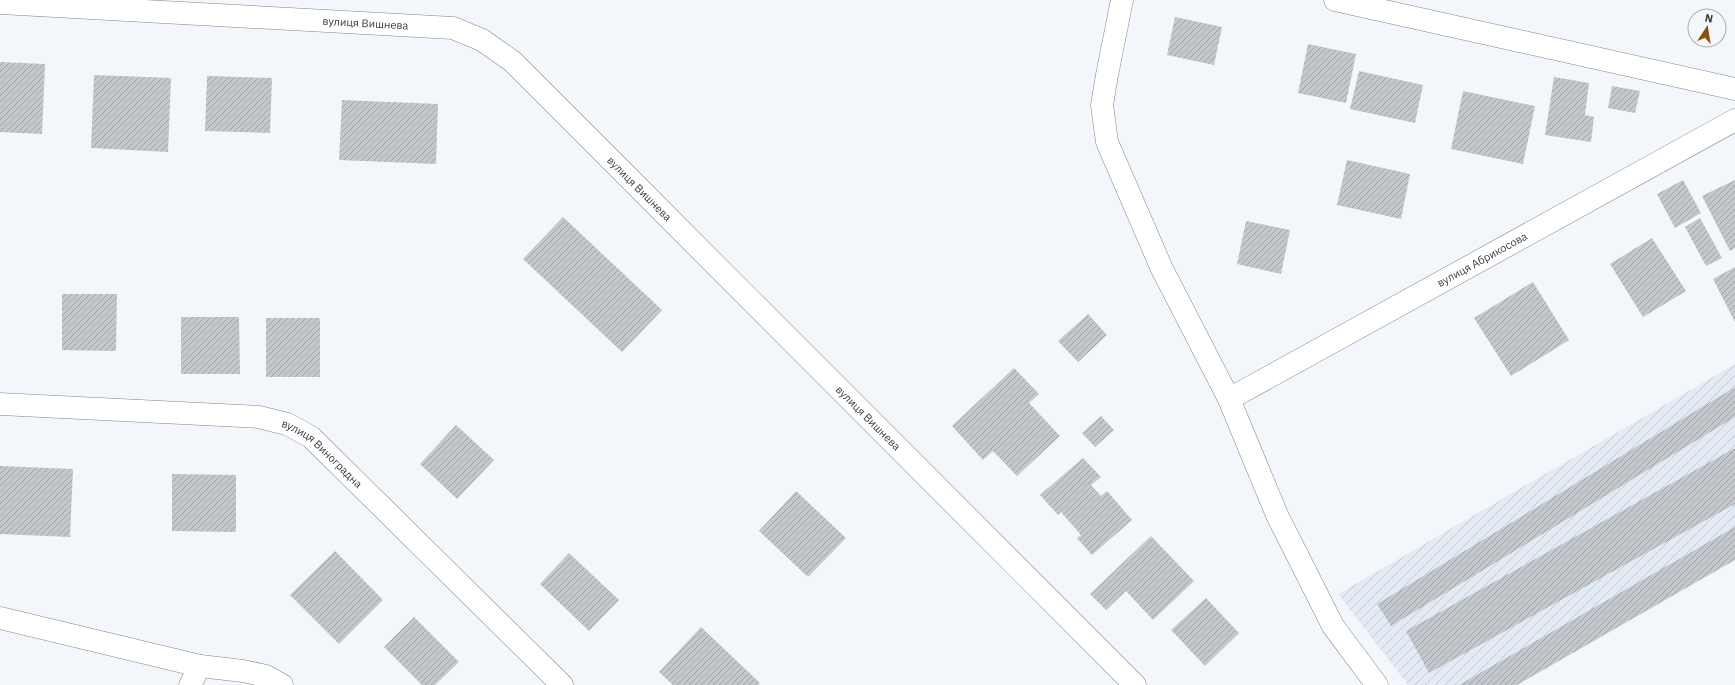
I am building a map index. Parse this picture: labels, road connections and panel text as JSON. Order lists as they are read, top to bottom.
{
  "streets": {
    "street": ["вулиця Вишнева", "вулиця Абрикосова", "вулиця Виноградна"]
  },
  "north": "top"
}
